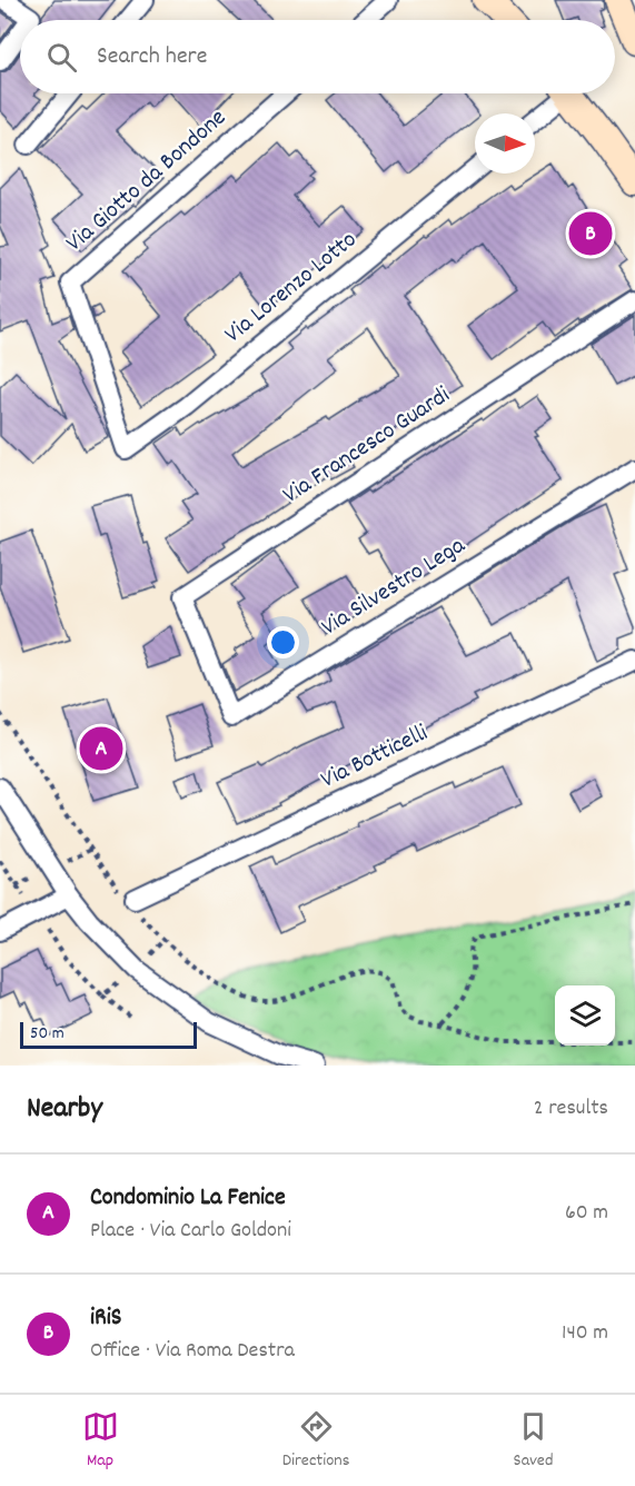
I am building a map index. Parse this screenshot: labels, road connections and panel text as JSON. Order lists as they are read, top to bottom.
{
  "streets": {
    "street": [
      "Via Giotto da Bondone",
      "Via Lorenzo Lotto",
      "Via Francesco Guardi",
      "Via Silvestro Lega",
      "Via Botticelli"
    ]
  },
  "crossings": [
    ["Via Giotto da Bondone", "Via Lorenzo Lotto"],
    ["Via Francesco Guardi", "Via Silvestro Lega"]
  ],
  "scale_bar": "50 m",
  "north": "right",
  "page": {
    "search": "Search here",
    "pins": ["B", "A"],
    "scale": "50 m",
    "heading": ["Nearby", "2 results"],
    "list": [
      {
        "mark": "A",
        "name": "Condominio La Fenice",
        "note": "Place · Via Carlo Goldoni",
        "value": "60 m"
      },
      {
        "mark": "B",
        "name": "iRiS",
        "note": "Office · Via Roma Destra",
        "value": "140 m"
      }
    ],
    "nav": ["Map", "Directions", "Saved"]
  }
}
